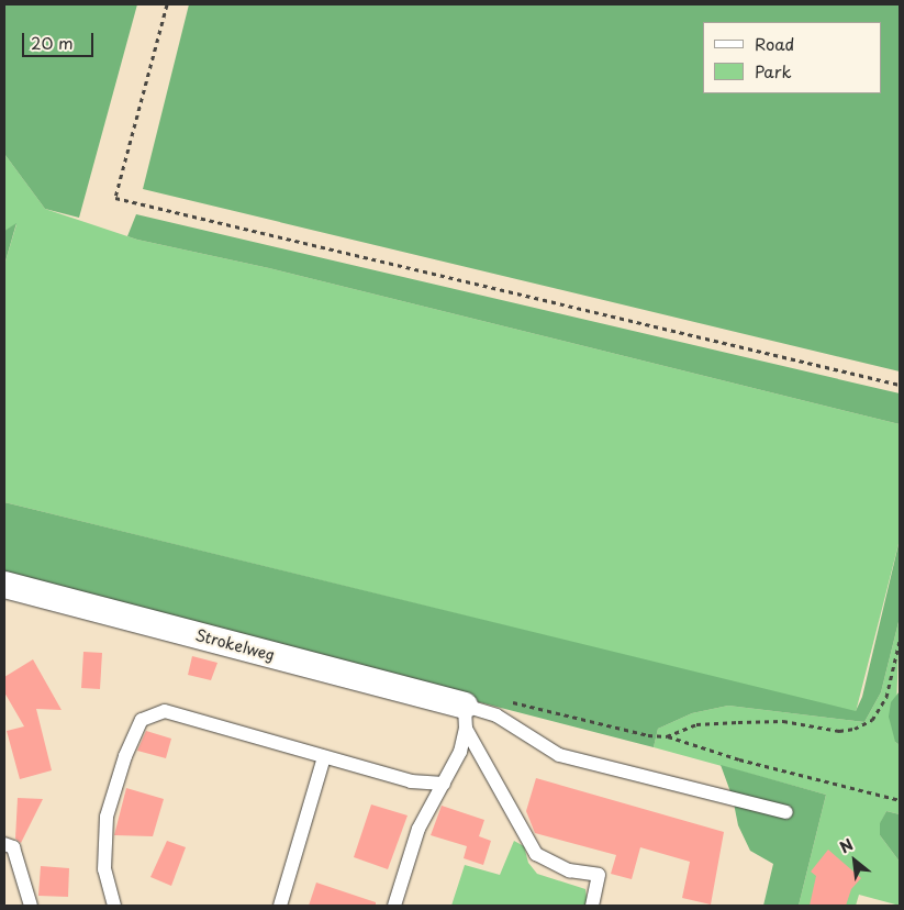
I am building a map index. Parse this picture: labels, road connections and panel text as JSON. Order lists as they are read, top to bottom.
{
  "streets": {
    "street": ["Strokelweg"]
  },
  "legend": ["Road", "Park"],
  "scale_bar": "20 m",
  "north": "top left"
}
